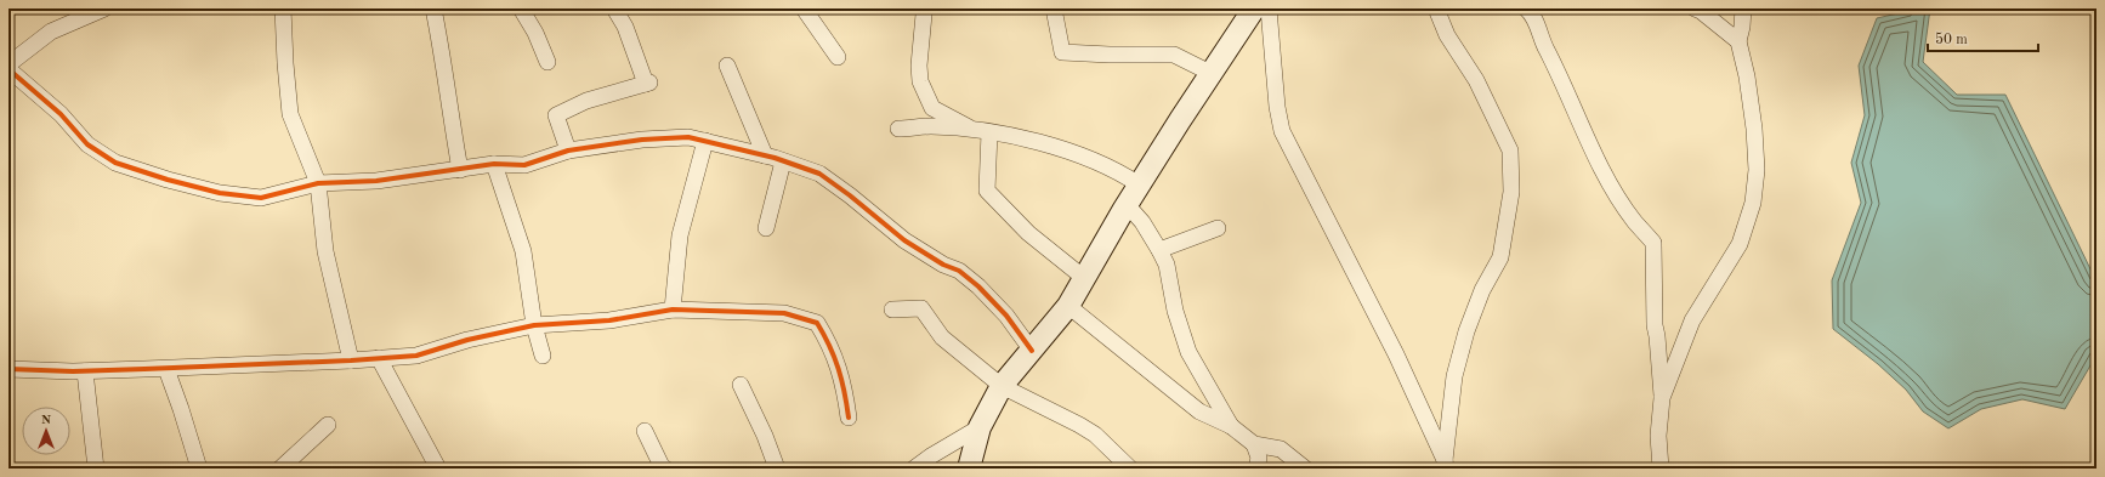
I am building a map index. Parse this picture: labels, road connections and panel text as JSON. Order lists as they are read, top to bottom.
{
  "scale_bar": "50 m",
  "north": "top"
}
